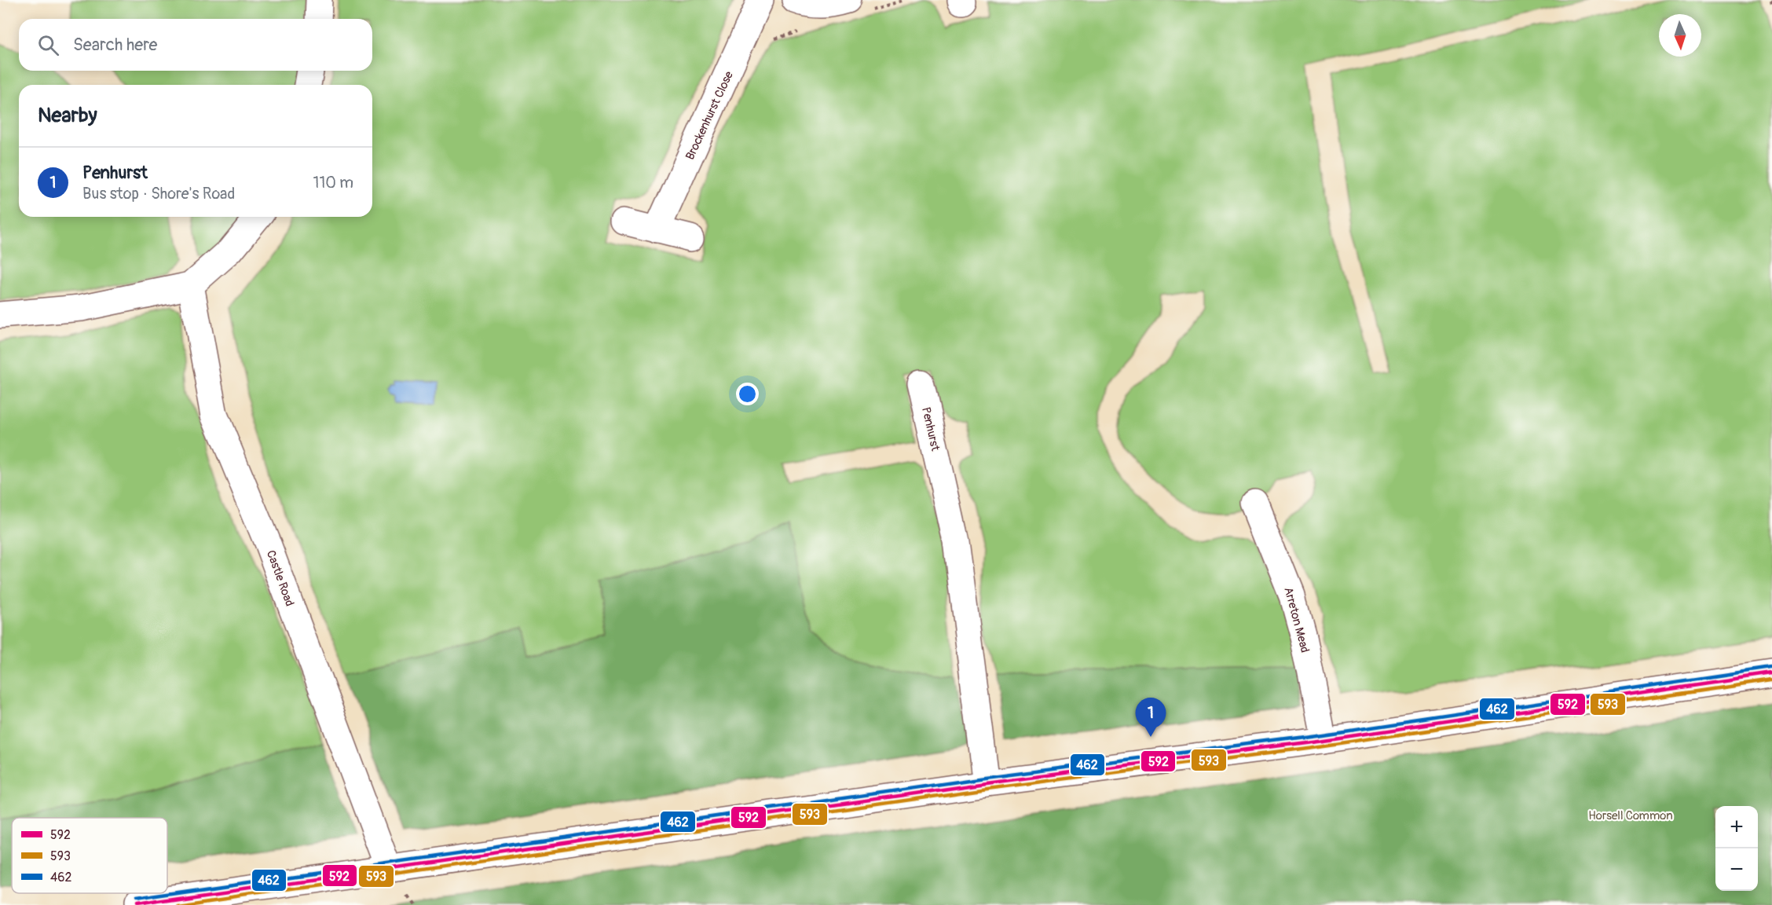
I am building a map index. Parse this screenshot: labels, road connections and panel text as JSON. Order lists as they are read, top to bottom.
{
  "streets": {
    "street": [
      "Brockenhurst Close",
      "Penhurst",
      "Castle Road",
      "Arreton Mead"
    ]
  },
  "parks": ["Horsell Common"],
  "lines": ["transit line 462", "transit line 592", "transit line 593"],
  "legend": ["592", "593", "462"],
  "north": "bottom",
  "page": {
    "search": "Search here",
    "heading": "Nearby",
    "list": [
      {
        "mark": "1",
        "name": "Penhurst",
        "note": "Bus stop · Shore's Road",
        "value": "110 m"
      }
    ],
    "pins": "1",
    "map_buttons": ["+", "−"]
  }
}
